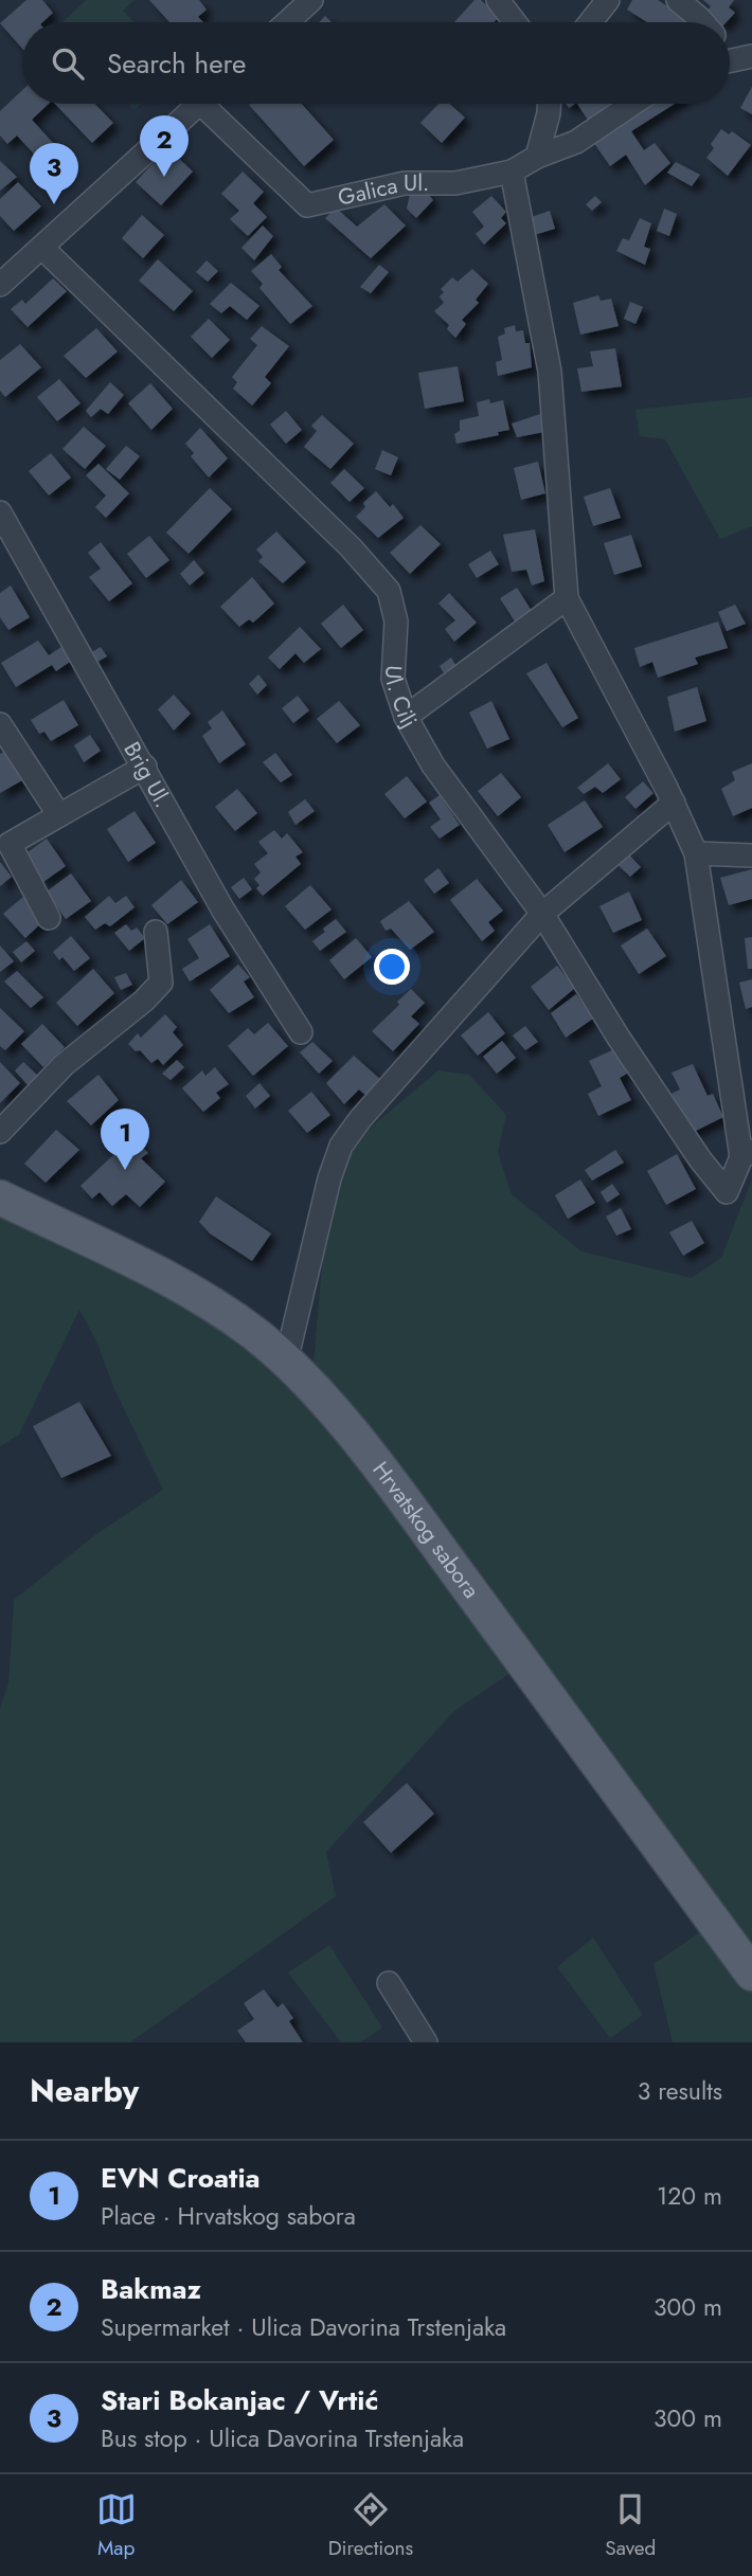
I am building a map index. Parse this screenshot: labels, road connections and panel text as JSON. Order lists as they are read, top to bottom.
{
  "streets": {
    "main road": ["Hrvatskog sabora"],
    "street": ["Galica Ul.", "Ul. Cilj", "Brig Ul."]
  },
  "page": {
    "search": "Search here",
    "pins": ["2", "3", "1"],
    "heading": ["Nearby", "3 results"],
    "list": [
      {
        "mark": "1",
        "name": "EVN Croatia",
        "note": "Place · Hrvatskog sabora",
        "value": "120 m"
      },
      {
        "mark": "2",
        "name": "Bakmaz",
        "note": "Supermarket · Ulica Davorina Trstenjaka",
        "value": "300 m"
      },
      {
        "mark": "3",
        "name": "Stari Bokanjac / Vrtić",
        "note": "Bus stop · Ulica Davorina Trstenjaka",
        "value": "300 m"
      }
    ],
    "nav": ["Map", "Directions", "Saved"]
  }
}
